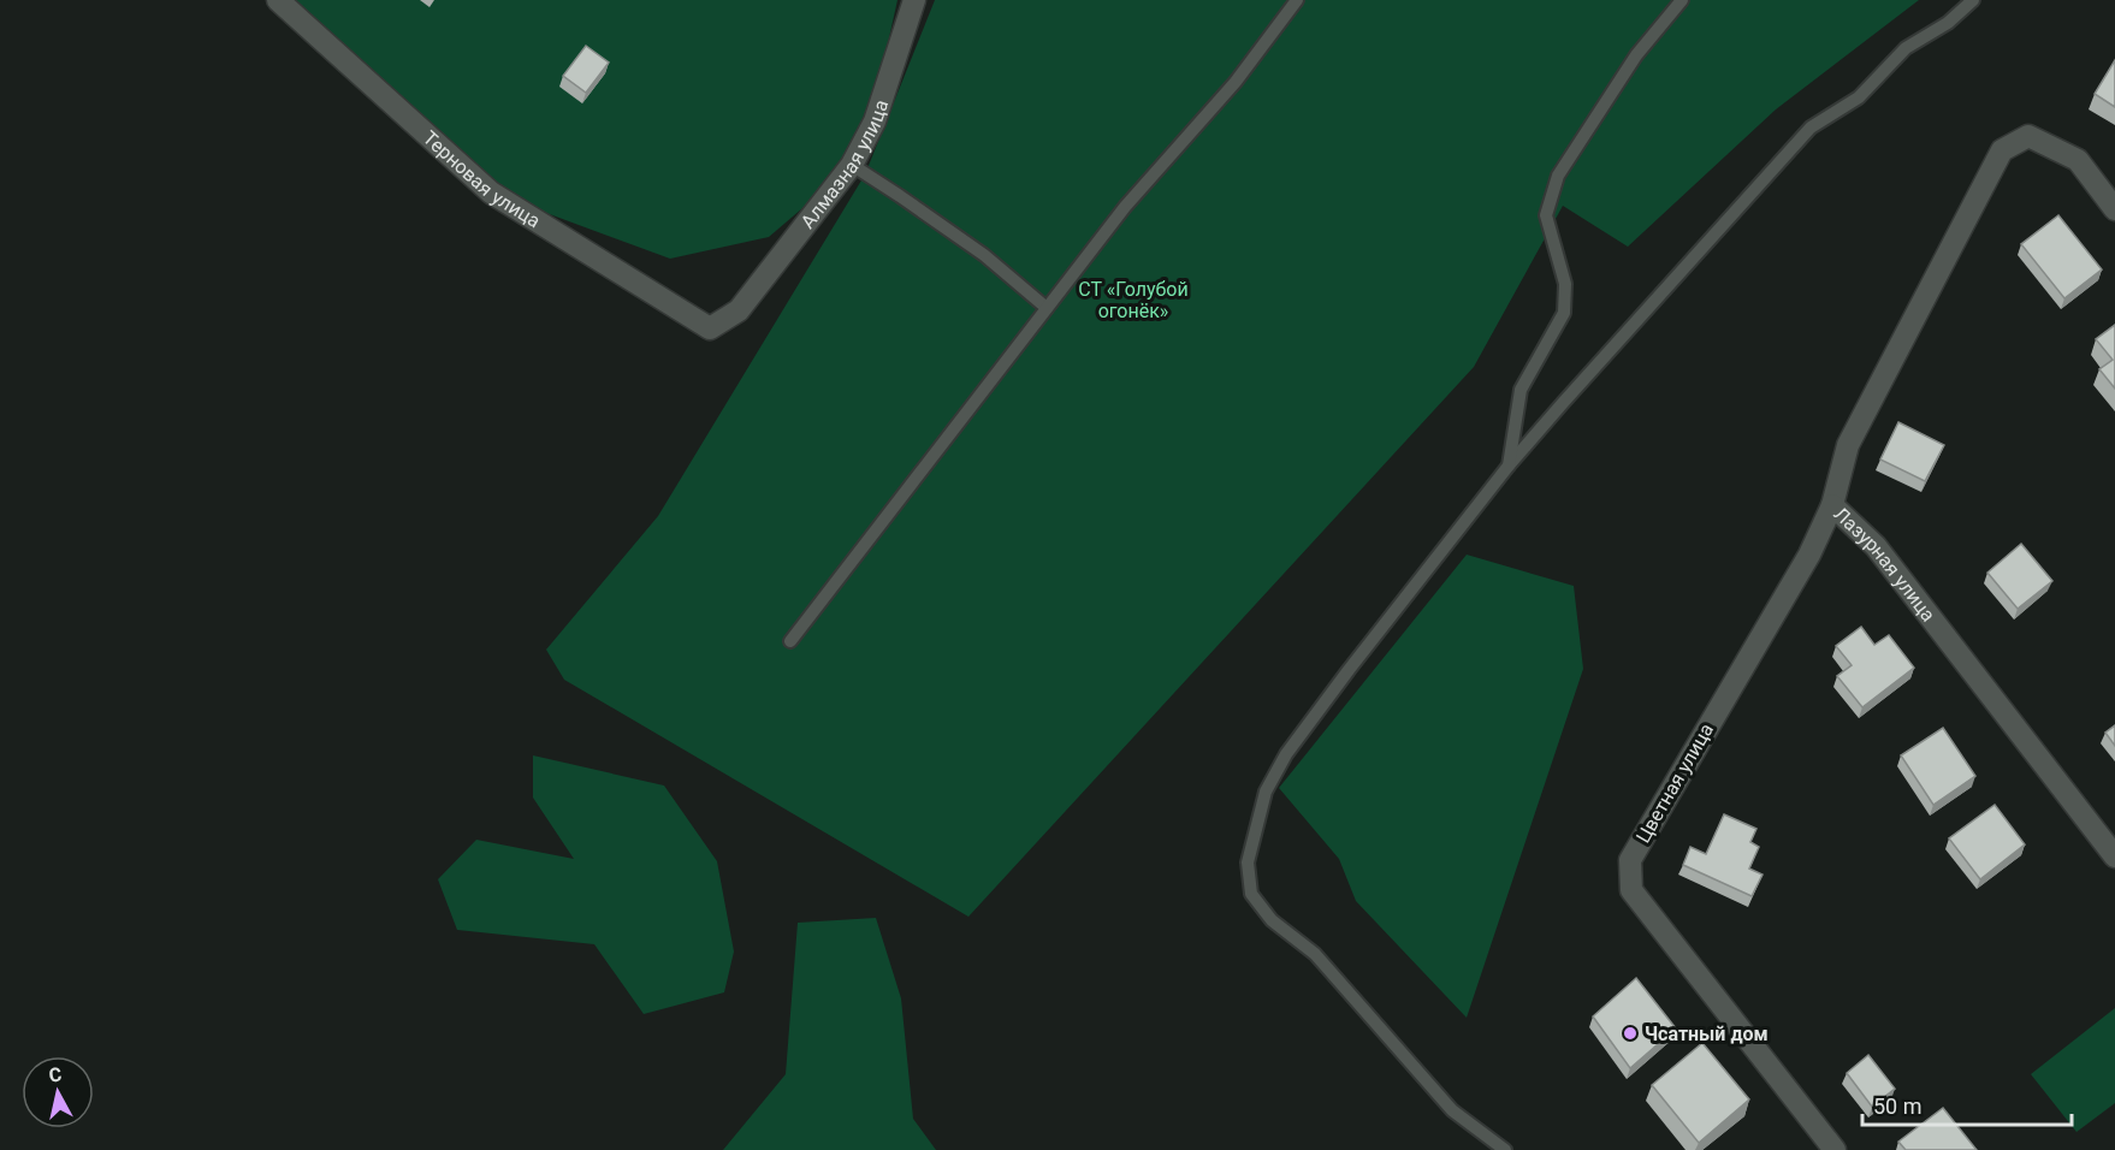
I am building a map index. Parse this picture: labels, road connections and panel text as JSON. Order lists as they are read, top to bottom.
{
  "streets": {
    "street": [
      "Алмазная улица",
      "Терновая улица",
      "Лазурная улица",
      "Цветная улица"
    ]
  },
  "crossings": [
    ["Алмазная улица", "Терновая улица"],
    ["Лазурная улица", "Цветная улица"]
  ],
  "parks": ["СТ «Голубой огонёк»"],
  "places": ["Чсатный дом"],
  "scale_bar": "50 m",
  "north": "top"
}
